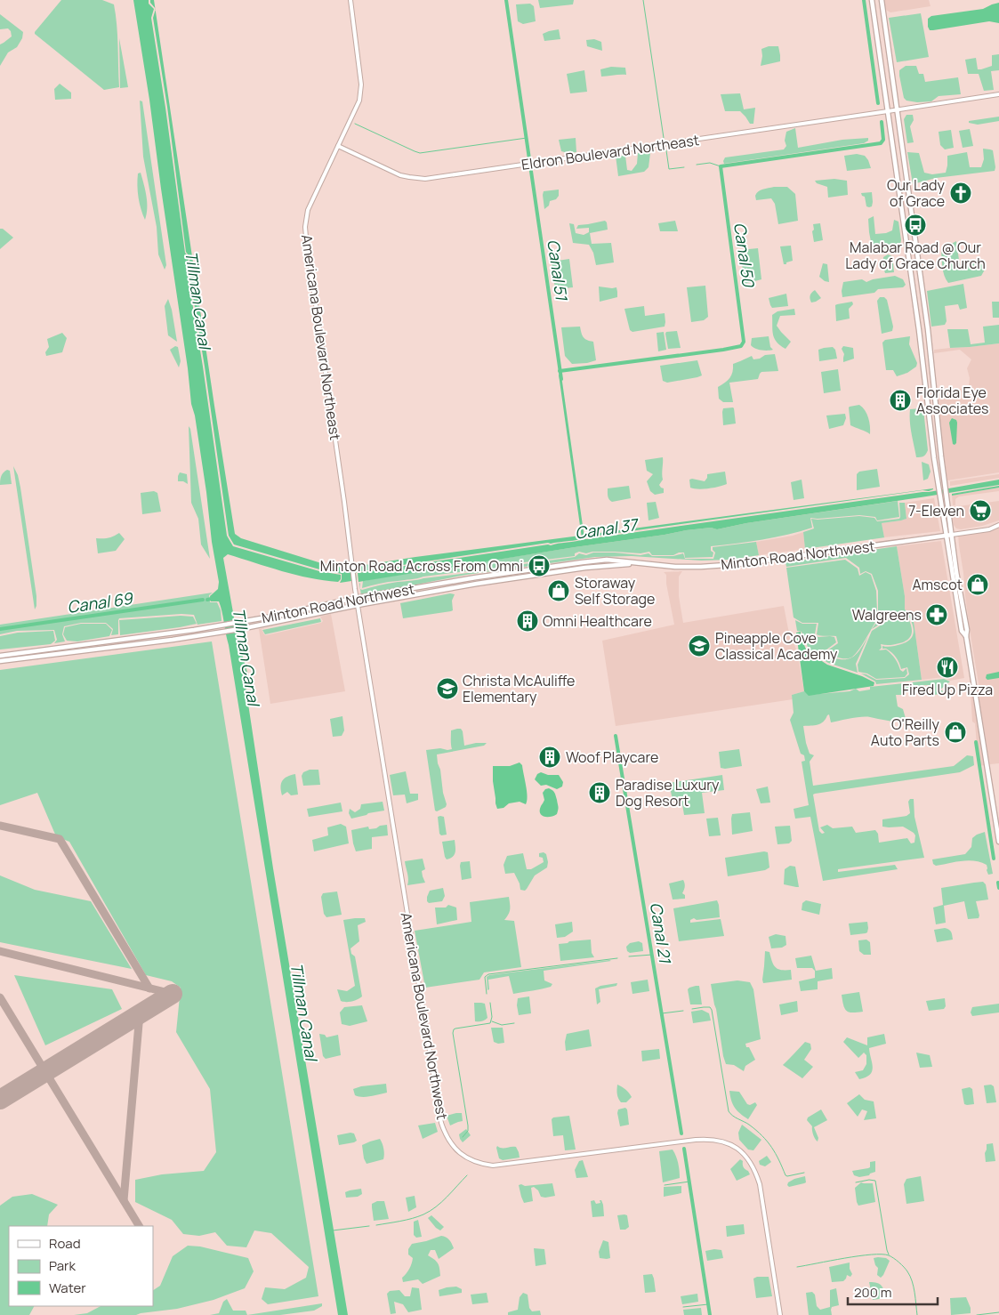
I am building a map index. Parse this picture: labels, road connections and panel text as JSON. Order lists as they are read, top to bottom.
{
  "streets": {
    "main road": ["Minton Road Northwest"],
    "street": ["Eldron Boulevard Northeast", "Americana Boulevard Northeast", "Americana Boulevard Northwest"]
  },
  "crossings": [
    ["Eldron Boulevard Northeast", "Americana Boulevard Northeast"],
    ["Americana Boulevard Northeast", "Minton Road Northwest"],
    ["Americana Boulevard Northeast", "Americana Boulevard Northwest"],
    ["Minton Road Northwest", "Americana Boulevard Northwest"]
  ],
  "water": [
    "Canal 50",
    "Canal 51",
    "Tillman Canal",
    "Canal 37",
    "Canal 69",
    "Canal 21"
  ],
  "places": {
    "church": ["Our Lady of Grace"],
    "bus stop": ["Malabar Road @ Our Lady of Grace Church", "Minton Road Across From Omni"],
    "building": [
      "Florida Eye Associates",
      "Omni Healthcare",
      "Woof Playcare",
      "Paradise Luxury Dog Resort"
    ],
    "supermarket": ["7-Eleven"],
    "shop": ["Amscot", "Storaway Self Storage", "O'Reilly Auto Parts"],
    "pharmacy": ["Walgreens"],
    "school or university": ["Pineapple Cove Classical Academy", "Christa McAuliffe Elementary"],
    "restaurant": ["Fired Up Pizza"]
  },
  "legend": ["Road", "Park", "Water"],
  "scale_bar": "200 m"
}
